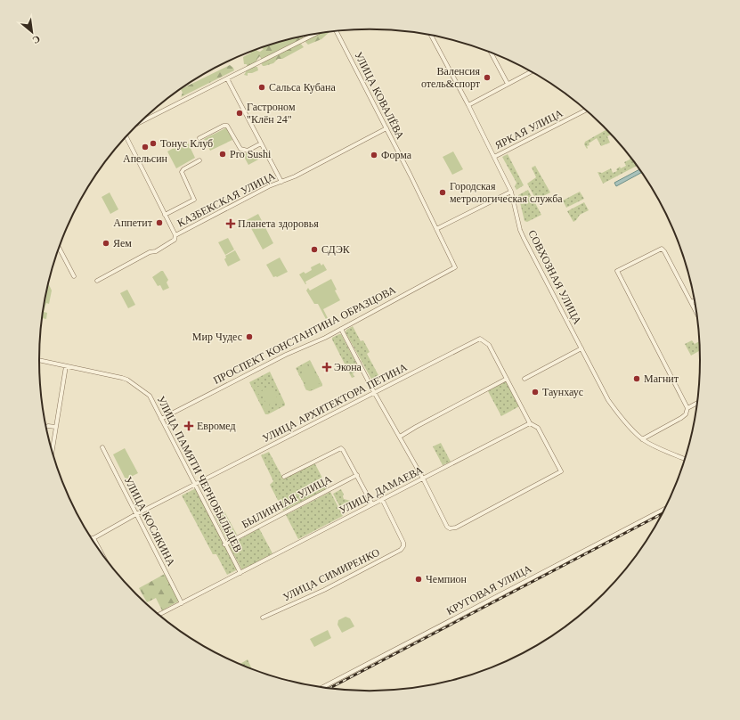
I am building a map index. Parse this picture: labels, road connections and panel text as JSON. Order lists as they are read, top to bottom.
{
  "streets": {
    "street": [
      "УЛИЦА КОВАЛЁВА",
      "ЯРКАЯ УЛИЦА",
      "КАЗБЕКСКАЯ УЛИЦА",
      "СОВХОЗНАЯ УЛИЦА",
      "ПРОСПЕКТ КОНСТАНТИНА ОБРАЗЦОВА",
      "УЛИЦА АРХИТЕКТОРА ПЕТИНА",
      "УЛИЦА ПАМЯТИ ЧЕРНОБЫЛЬЦЕВ",
      "УЛИЦА ДАМАЕВА",
      "БЫЛИННАЯ УЛИЦА",
      "УЛИЦА КОСЯКИНА",
      "УЛИЦА СИМИРЕНКО",
      "КРУГОВАЯ УЛИЦА"
    ]
  },
  "crossings": [
    ["УЛИЦА КОВАЛЁВА", "КАЗБЕКСКАЯ УЛИЦА"],
    ["УЛИЦА КОВАЛЁВА", "ПРОСПЕКТ КОНСТАНТИНА ОБРАЗЦОВА"],
    ["ЯРКАЯ УЛИЦА", "СОВХОЗНАЯ УЛИЦА"],
    ["ПРОСПЕКТ КОНСТАНТИНА ОБРАЗЦОВА", "УЛИЦА ПАМЯТИ ЧЕРНОБЫЛЬЦЕВ"],
    ["УЛИЦА АРХИТЕКТОРА ПЕТИНА", "УЛИЦА ПАМЯТИ ЧЕРНОБЫЛЬЦЕВ"],
    ["УЛИЦА АРХИТЕКТОРА ПЕТИНА", "УЛИЦА КОСЯКИНА"],
    ["УЛИЦА ПАМЯТИ ЧЕРНОБЫЛЬЦЕВ", "УЛИЦА ДАМАЕВА"],
    ["УЛИЦА ПАМЯТИ ЧЕРНОБЫЛЬЦЕВ", "БЫЛИННАЯ УЛИЦА"],
    ["УЛИЦА ДАМАЕВА", "УЛИЦА КОСЯКИНА"],
    ["УЛИЦА ДАМАЕВА", "УЛИЦА СИМИРЕНКО"]
  ],
  "places": {
    "other": [
      "Валенсия отель&спорт",
      "Сальса Кубана",
      "Гастроном \"Клён 24\"",
      "Тонус Клуб",
      "Апельсин",
      "Pro Sushi",
      "Форма",
      "Городская метрологическая служба",
      "Аппетит",
      "Яем",
      "СДЭК",
      "Мир Чудес",
      "Магнит",
      "Таунхаус",
      "Чемпион"
    ],
    "health": ["Планета здоровья", "Экона", "Евромед"]
  },
  "north": "bottom right"
}
